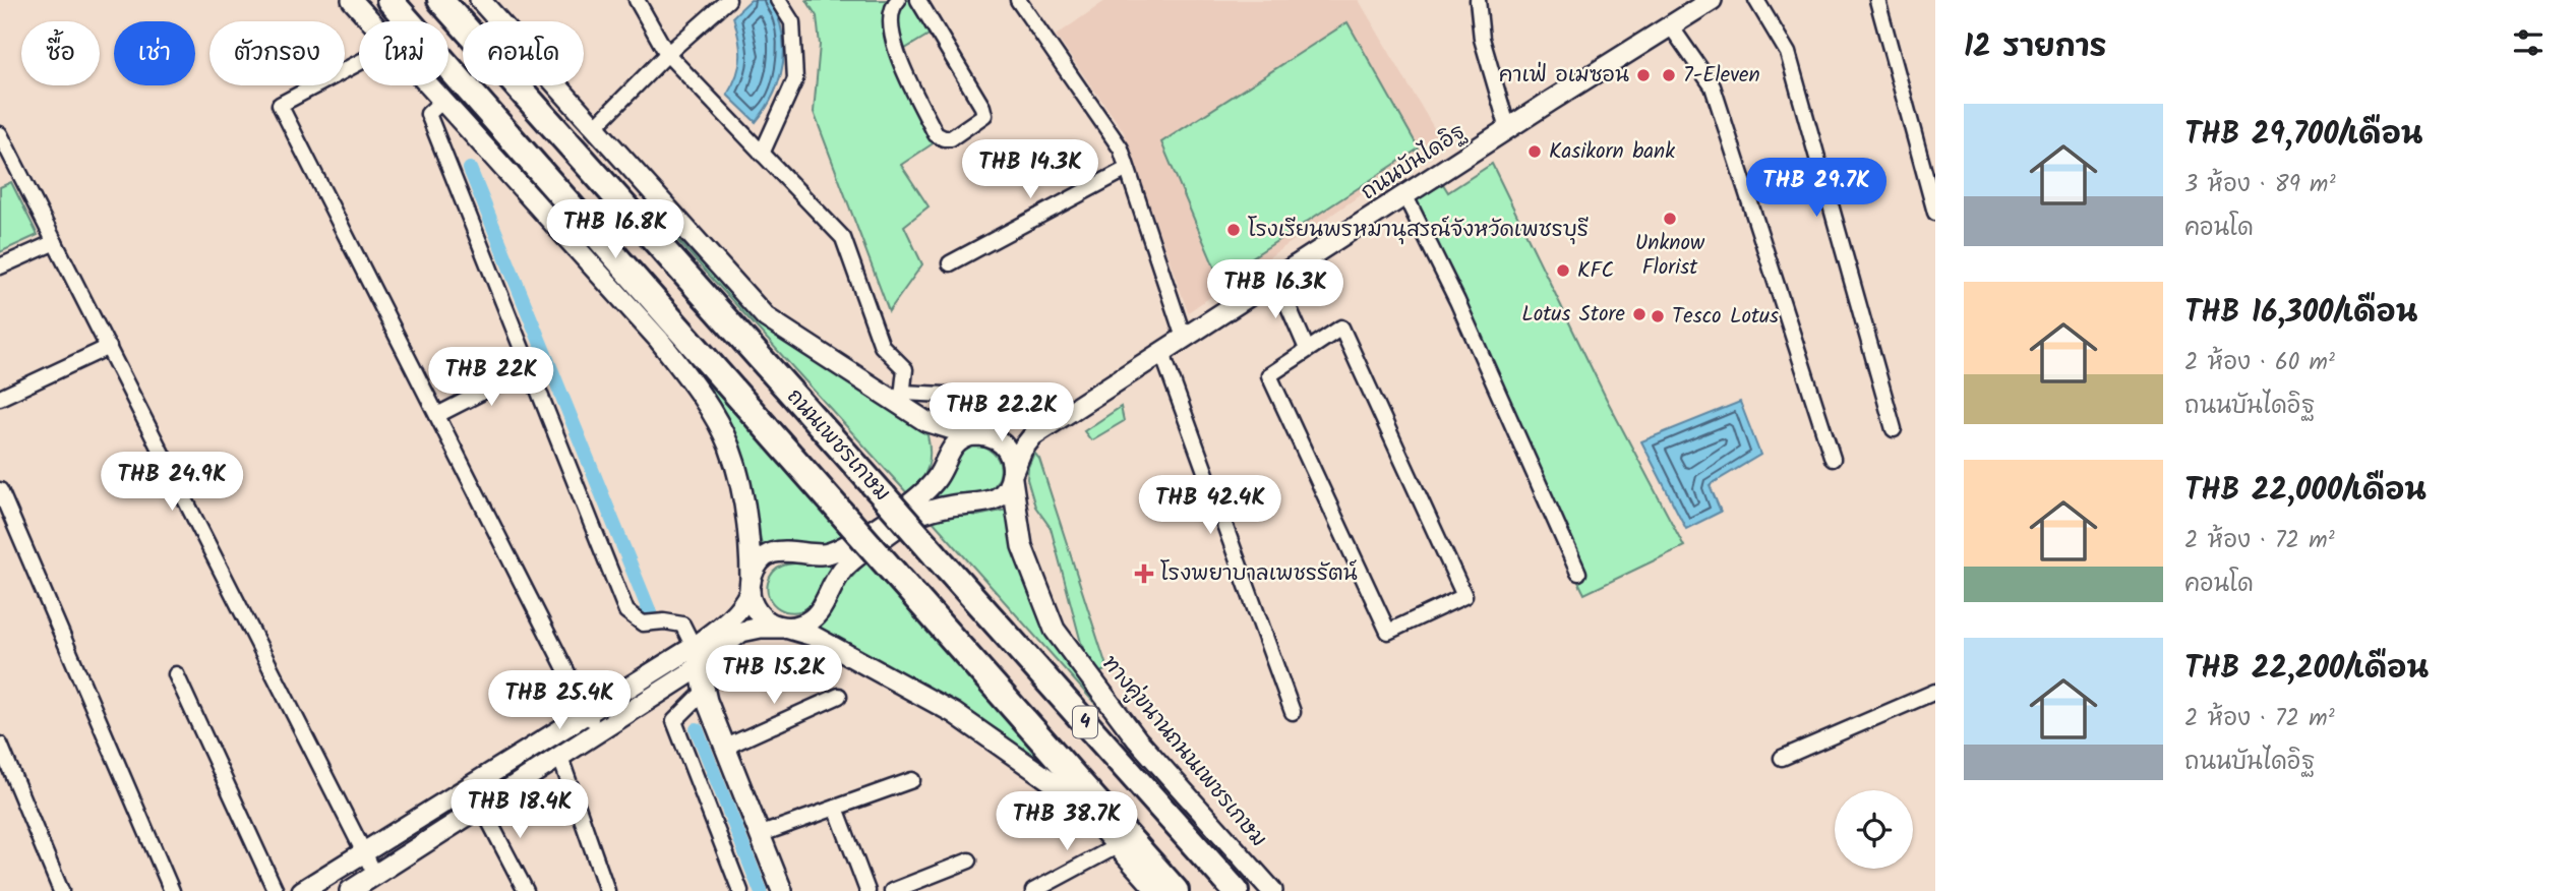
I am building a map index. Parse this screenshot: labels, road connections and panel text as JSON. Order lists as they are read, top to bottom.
{
  "streets": {
    "highway": ["ถนนเพชรเกษม", "4"],
    "main road": ["ถนนบันไดอิฐ", "ทางคู่ขนานถนนเพชรเกษม"]
  },
  "crossings": [
    ["ถนนบันไดอิฐ", "4"],
    ["ถนนบันไดอิฐ", "ทางคู่ขนานถนนเพชรเกษม"],
    ["ถนนเพชรเกษม", "4"]
  ],
  "places": {
    "other": [
      "คาเฟ่ อเมซอน",
      "7-Eleven",
      "Kasikorn bank",
      "Unknow Florist",
      "โรงเรียนพรหมานุสรณ์จังหวัดเพชรบุรี",
      "KFC",
      "Lotus Store",
      "Tesco Lotus"
    ],
    "health": ["โรงพยาบาลเพชรรัตน์"]
  },
  "page": {
    "heading": "12 รายการ",
    "chip": [
      "ซื้อ",
      "เช่า",
      "ตัวกรอง",
      "ใหม่",
      "คอนโด"
    ],
    "list": [
      {
        "name": "THB 29,700/เดือน",
        "note": "3 ห้อง · 89 m² · คอนโด"
      },
      {
        "name": "THB 16,300/เดือน",
        "note": "2 ห้อง · 60 m² · ถนนบันไดอิฐ"
      },
      {
        "name": "THB 22,000/เดือน",
        "note": "2 ห้อง · 72 m² · คอนโด"
      },
      {
        "name": "THB 22,200/เดือน",
        "note": "2 ห้อง · 72 m² · ถนนบันไดอิฐ"
      }
    ],
    "price": [
      "THB 14.3K",
      "THB 29.7K",
      "THB 16.8K",
      "THB 16.3K",
      "THB 22K",
      "THB 22.2K",
      "THB 24.9K",
      "THB 42.4K",
      "THB 15.2K",
      "THB 25.4K",
      "THB 18.4K",
      "THB 38.7K"
    ]
  }
}
